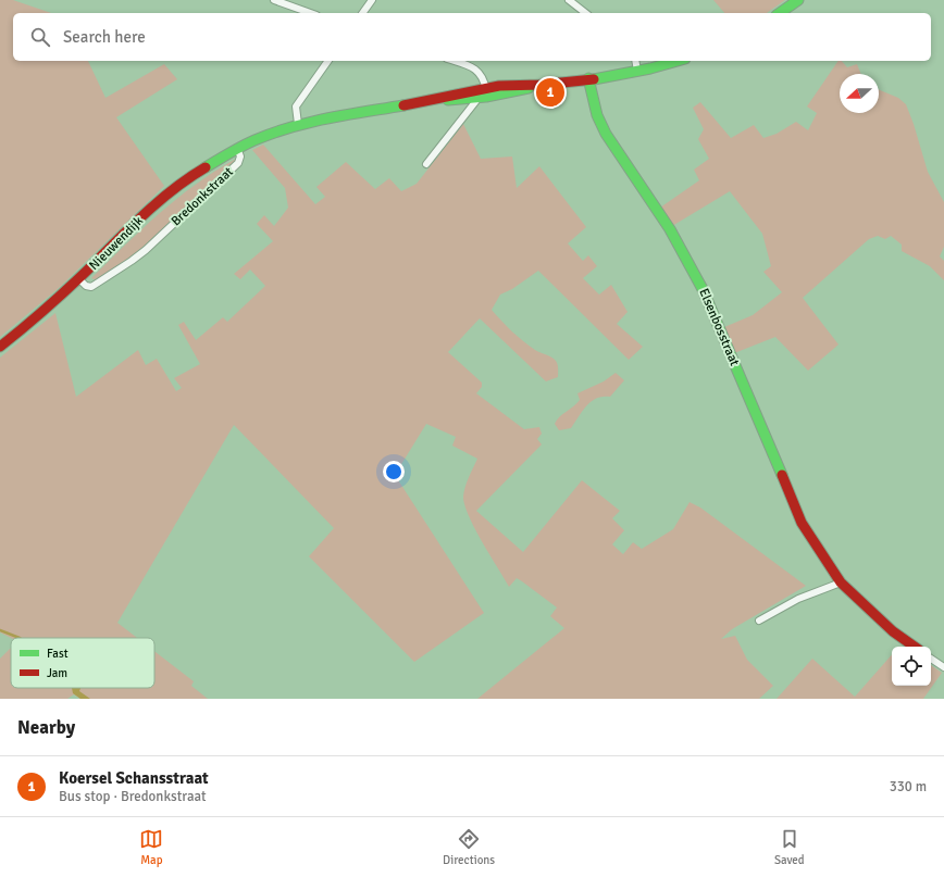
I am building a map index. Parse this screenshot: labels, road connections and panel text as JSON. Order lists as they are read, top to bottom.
{
  "streets": {
    "street": ["Bredonkstraat", "Nieuwendijk", "Elsenbosstraat"]
  },
  "crossings": [
    ["Bredonkstraat", "Nieuwendijk"]
  ],
  "legend": ["Fast", "Jam"],
  "north": "left",
  "page": {
    "search": "Search here",
    "pins": "1",
    "heading": "Nearby",
    "list": [
      {
        "mark": "1",
        "name": "Koersel Schansstraat",
        "note": "Bus stop · Bredonkstraat",
        "value": "330 m"
      }
    ],
    "nav": ["Map", "Directions", "Saved"]
  }
}
